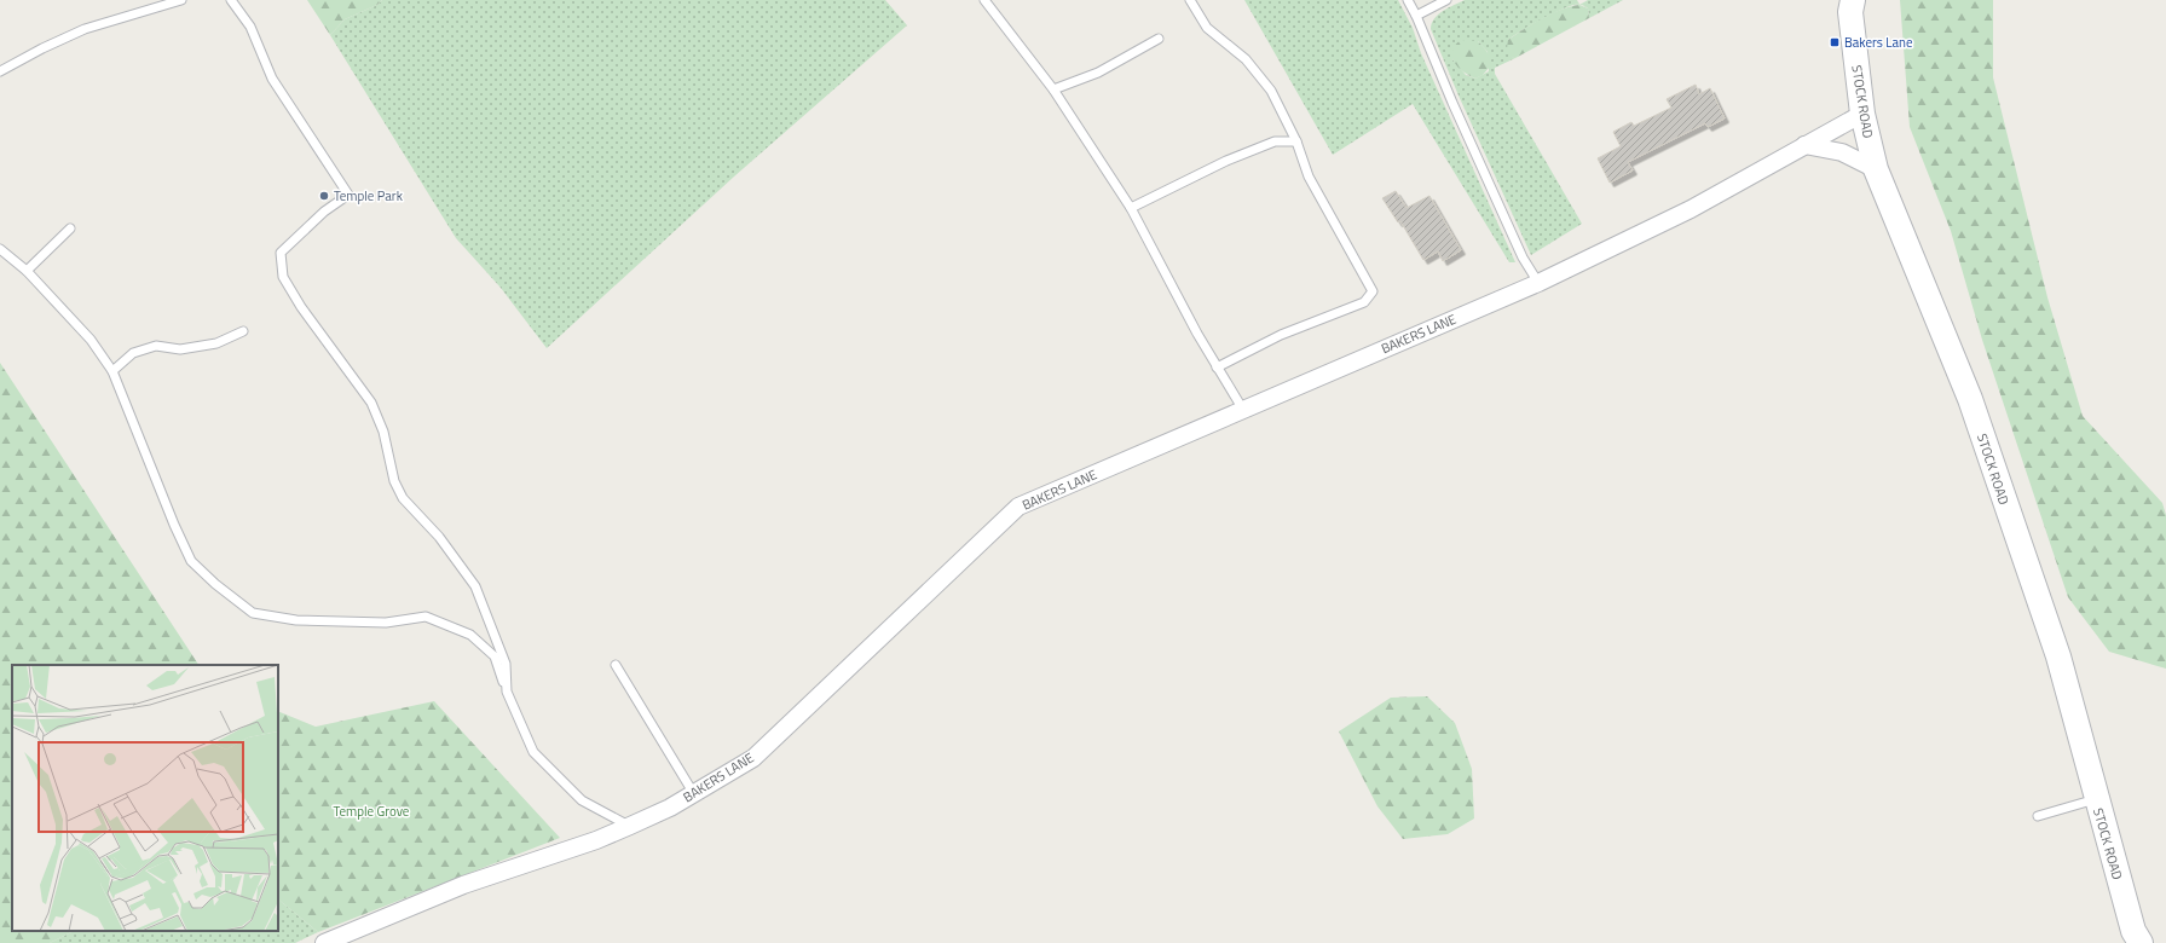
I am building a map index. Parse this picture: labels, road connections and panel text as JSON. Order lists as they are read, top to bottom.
{
  "streets": {
    "main road": ["STOCK ROAD"],
    "street": ["BAKERS LANE"]
  },
  "crossings": [
    ["STOCK ROAD", "BAKERS LANE"]
  ],
  "parks": ["Temple Grove"],
  "places": {
    "transit": ["Bakers Lane"],
    "other": ["Temple Park"]
  }
}
